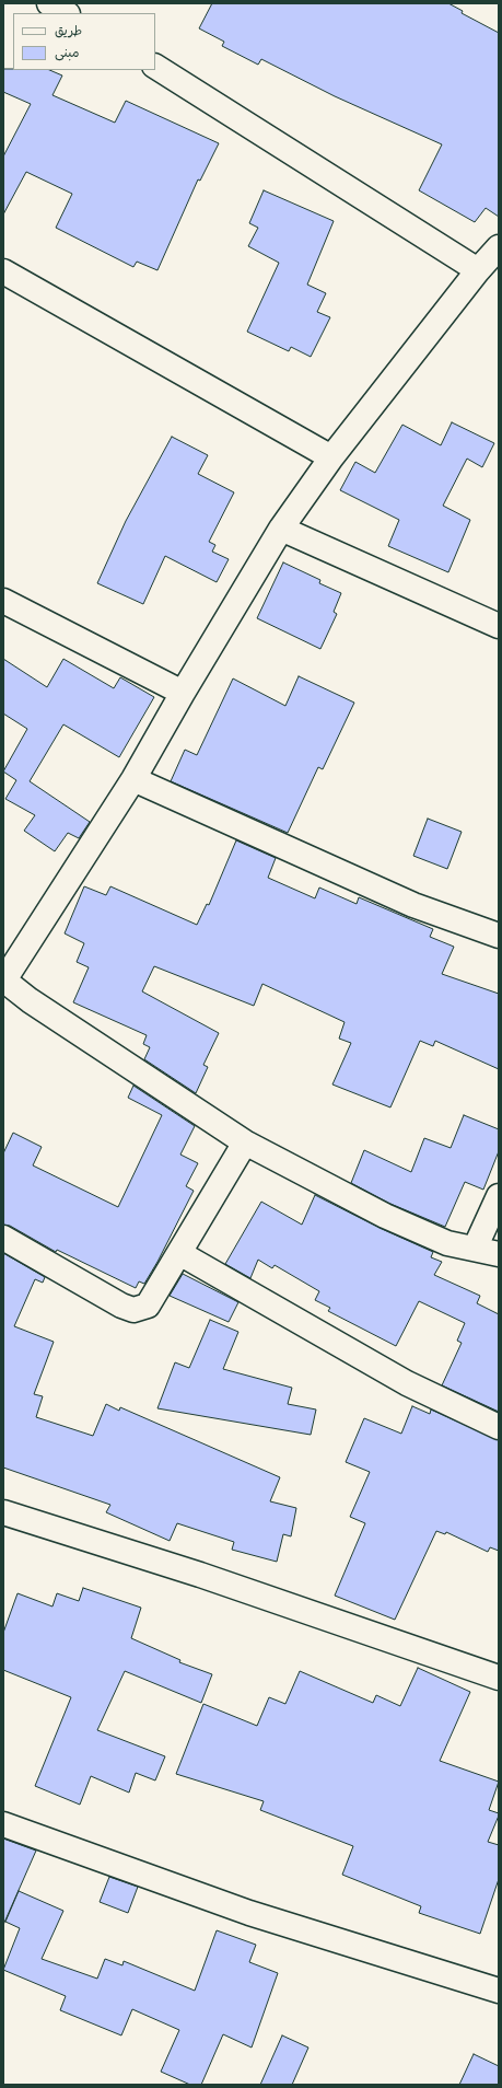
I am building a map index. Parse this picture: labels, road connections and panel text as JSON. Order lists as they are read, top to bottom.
{
  "legend": ["طريق", "مبنى"]
}
